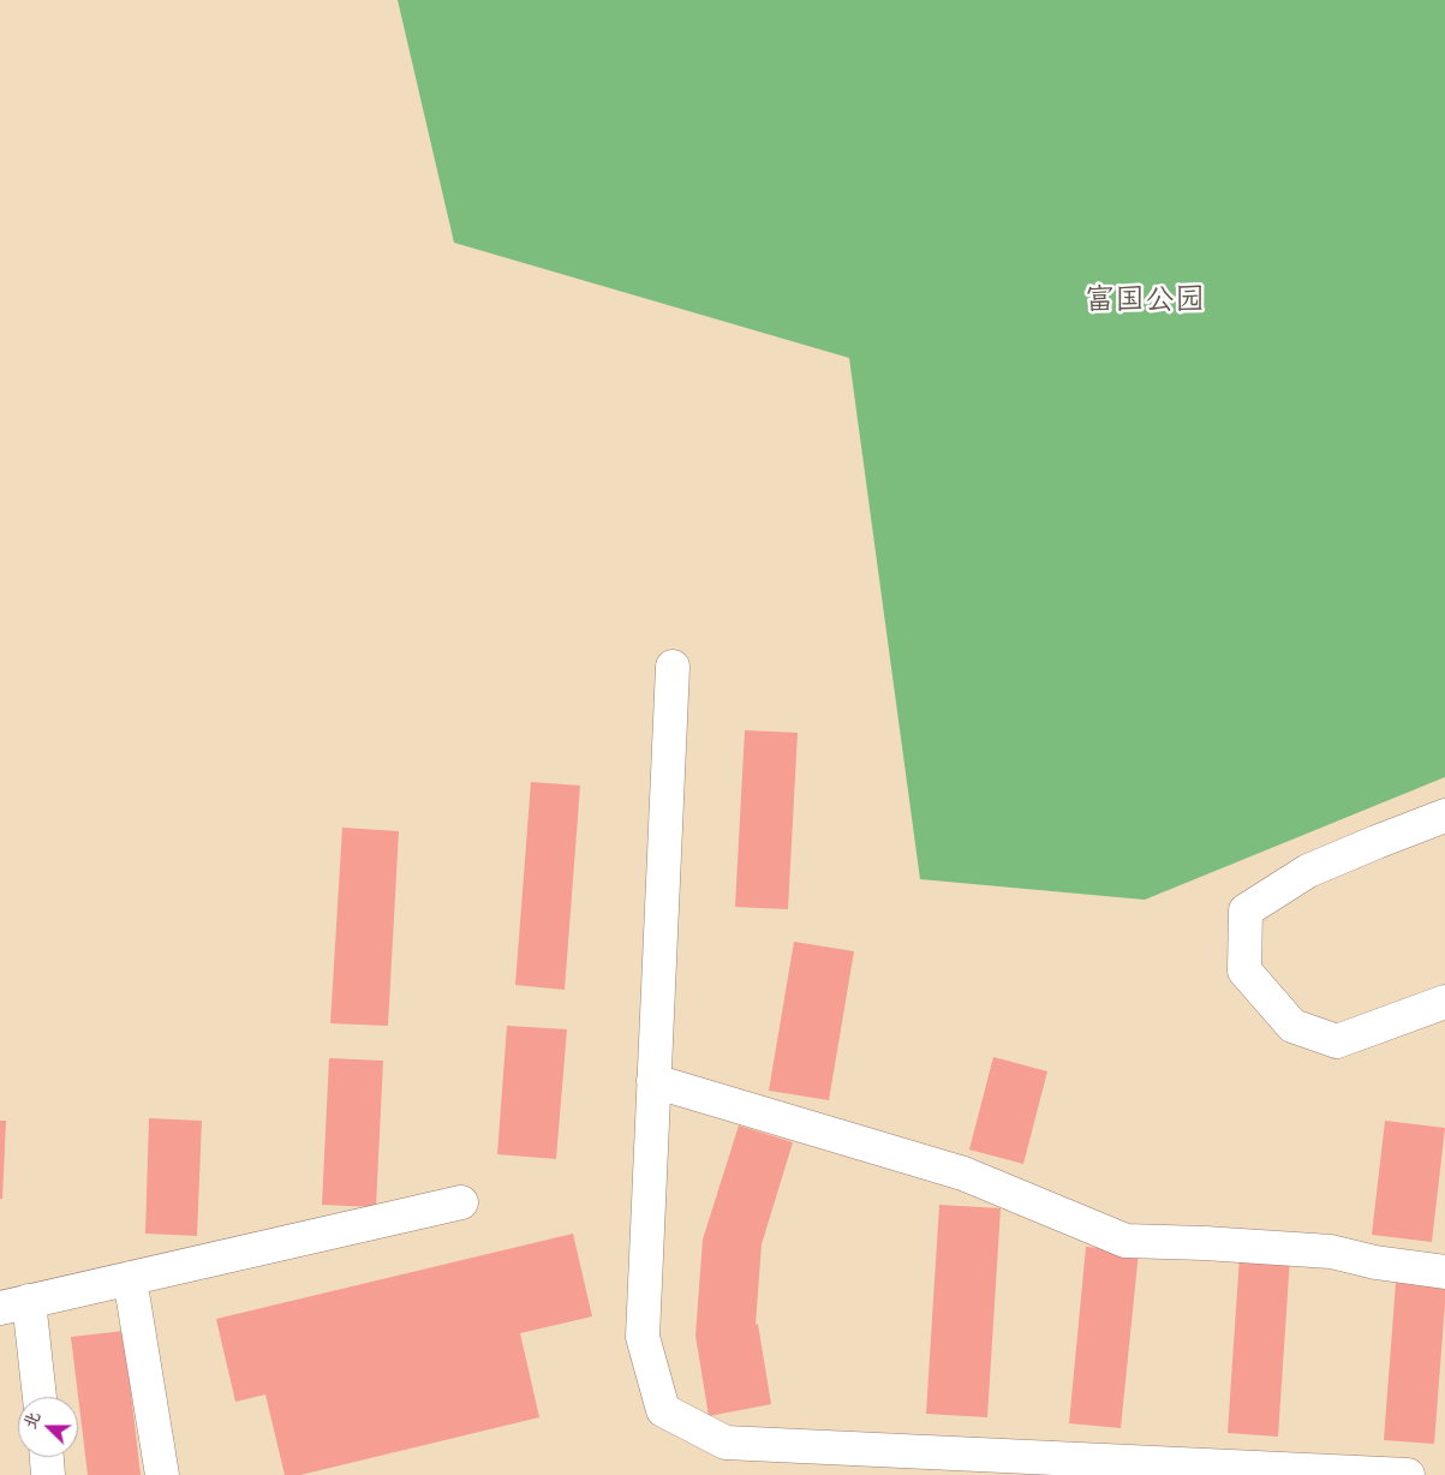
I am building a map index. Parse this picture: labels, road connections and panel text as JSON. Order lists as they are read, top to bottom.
{
  "parks": ["富国公园"],
  "north": "left"
}
